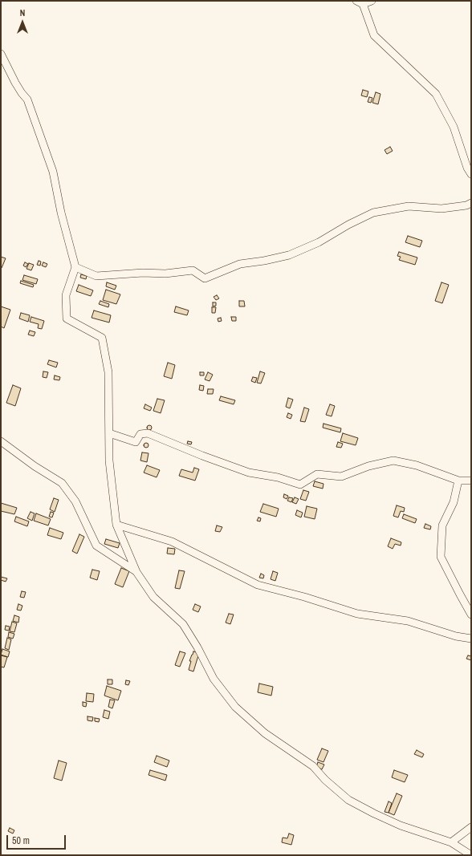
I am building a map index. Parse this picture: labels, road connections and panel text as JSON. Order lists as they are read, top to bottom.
{
  "scale_bar": "50 m",
  "north": "top"
}
